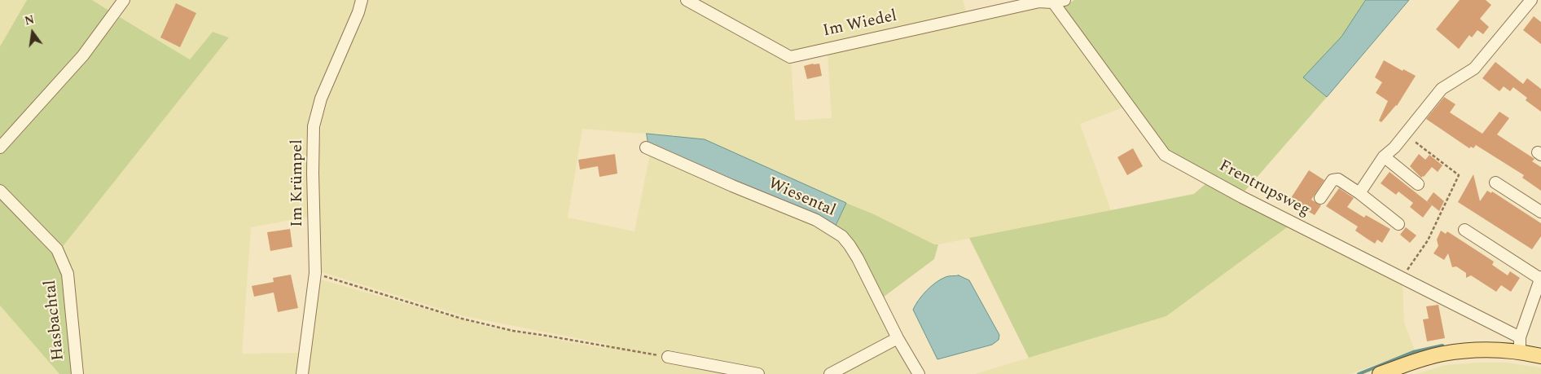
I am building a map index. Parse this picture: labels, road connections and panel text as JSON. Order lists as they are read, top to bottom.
{
  "streets": {
    "street": [
      "Im Wiedel",
      "Im Krümpel",
      "Frentrupsweg",
      "Wiesental",
      "Hasbachtal"
    ]
  },
  "crossings": [
    ["Im Wiedel", "Frentrupsweg"]
  ],
  "north": "top"
}
